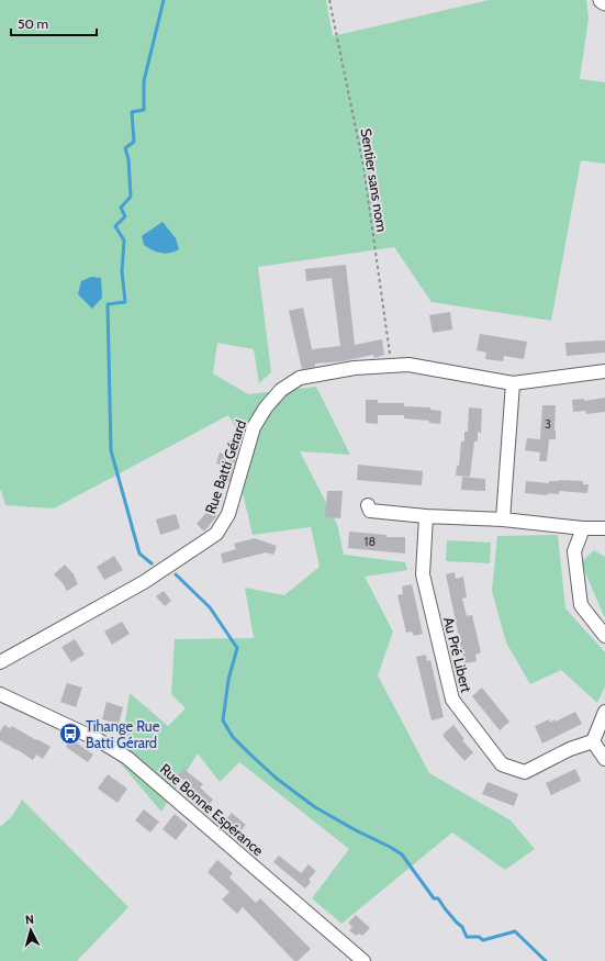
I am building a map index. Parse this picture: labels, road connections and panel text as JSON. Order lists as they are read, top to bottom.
{
  "streets": {
    "street": ["Rue Batti Gérard", "Au Pré Libert", "Rue Bonne Espérance"],
    "path": ["Sentier sans nom"]
  },
  "crossings": [
    ["Sentier sans nom", "Rue Batti Gérard"]
  ],
  "places": {
    "bus stop": ["Tihange Rue Batti Gérard"]
  },
  "house_numbers": ["3", "18"],
  "scale_bar": "50 m",
  "north": "top"
}
